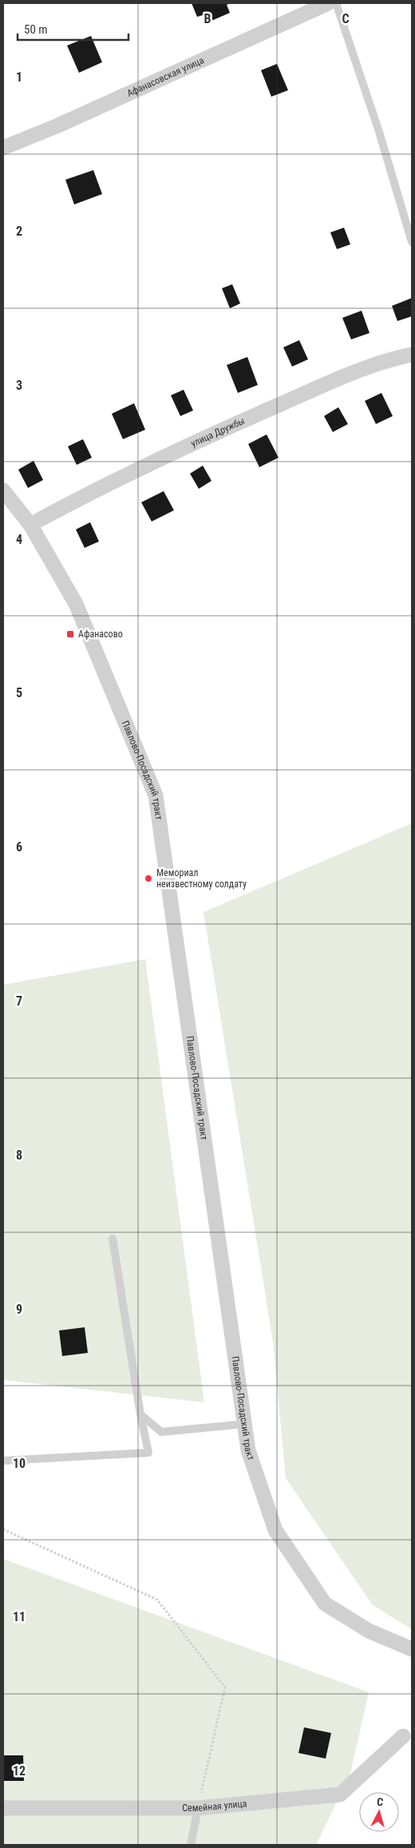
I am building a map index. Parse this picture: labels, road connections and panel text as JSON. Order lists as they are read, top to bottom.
{
  "streets": {
    "street": [
      "Афанасовская улица",
      "улица Дружбы",
      "Павлово-Посадский тракт",
      "Семейная улица"
    ]
  },
  "crossings": [
    ["улица Дружбы", "Павлово-Посадский тракт"]
  ],
  "places": {
    "transit": ["Афанасово"],
    "other": ["Мемориал неизвестному солдату"]
  },
  "scale_bar": "50 m",
  "north": "top",
  "grid": {
    "columns": ["B", "C"],
    "rows": [
      "1",
      "2",
      "3",
      "4",
      "5",
      "6",
      "7",
      "8",
      "9",
      "10",
      "11",
      "12"
    ]
  }
}
